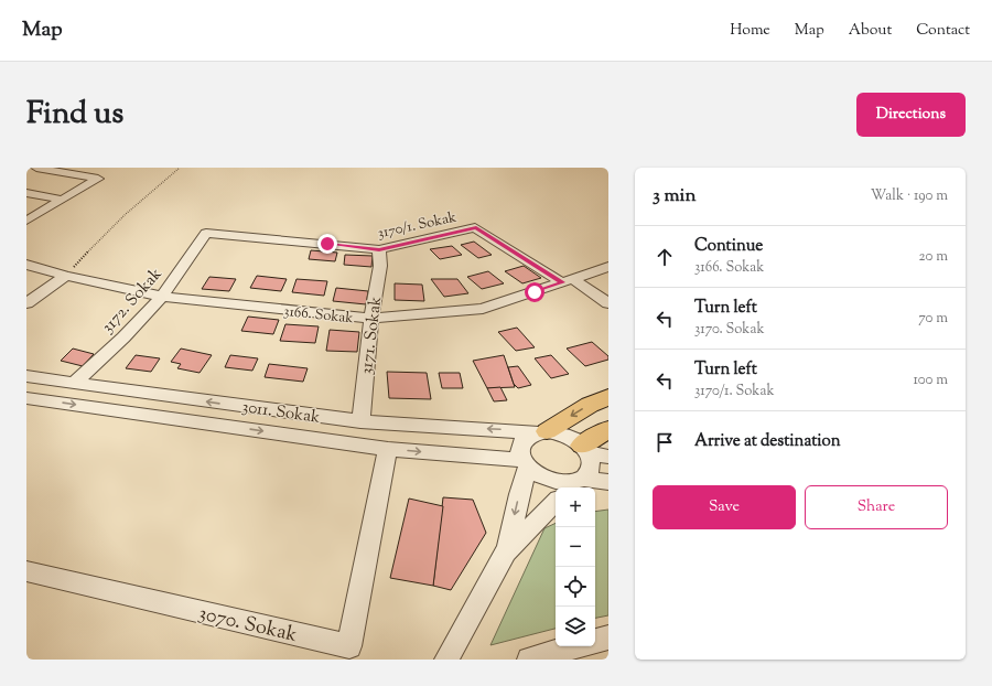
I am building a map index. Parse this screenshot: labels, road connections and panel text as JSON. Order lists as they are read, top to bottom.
{
  "streets": {
    "street": [
      "3170/1. Sokak",
      "3172. Sokak",
      "3166. Sokak",
      "3171. Sokak",
      "3011. Sokak",
      "3070. Sokak"
    ]
  },
  "crossings": [
    ["3170/1. Sokak", "3172. Sokak"],
    ["3170/1. Sokak", "3166. Sokak"],
    ["3170/1. Sokak", "3171. Sokak"],
    ["3172. Sokak", "3166. Sokak"],
    ["3172. Sokak", "3011. Sokak"],
    ["3166. Sokak", "3171. Sokak"],
    ["3171. Sokak", "3011. Sokak"],
    ["3011. Sokak", "3070. Sokak"]
  ],
  "page": {
    "header": "Map",
    "nav": [
      "Home",
      "Map",
      "About",
      "Contact"
    ],
    "title": "Find us",
    "buttons": [
      "Directions",
      ["Save", "Share"]
    ],
    "heading": ["3 min", "Walk · 190 m"],
    "list": [
      ["Continue", "3166. Sokak", "20 m"],
      ["Turn left", "3170. Sokak", "70 m"],
      ["Turn left", "3170/1. Sokak", "100 m"],
      "Arrive at destination"
    ],
    "map_buttons": ["+", "−"]
  }
}
